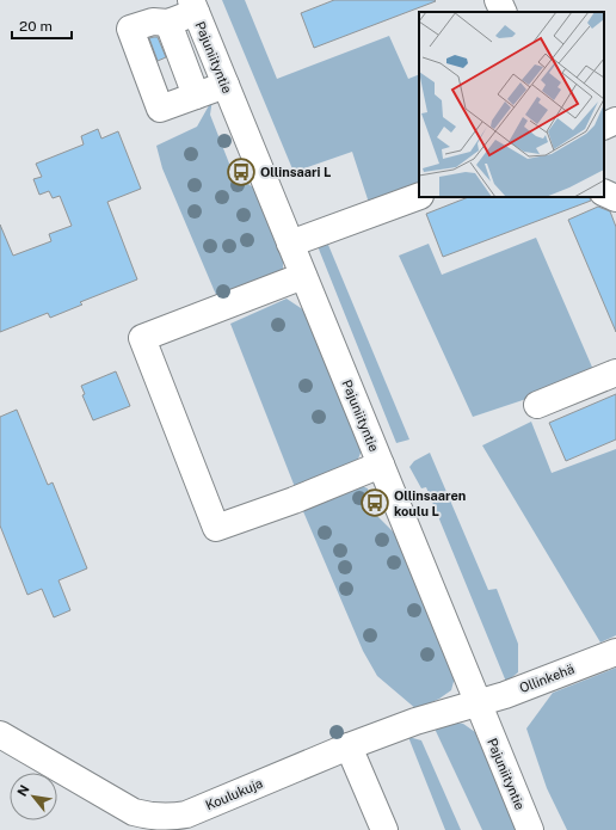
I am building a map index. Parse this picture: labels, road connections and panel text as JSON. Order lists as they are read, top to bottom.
{
  "streets": {
    "street": ["Pajuniityntie", "Ollinkehä", "Koulukuja"]
  },
  "crossings": [
    ["Pajuniityntie", "Ollinkehä"],
    ["Pajuniityntie", "Koulukuja"],
    ["Ollinkehä", "Koulukuja"]
  ],
  "places": {
    "bus stop": ["Ollinsaari L", "Ollinsaaren koulu L"]
  },
  "scale_bar": "20 m",
  "north": "top left"
}
